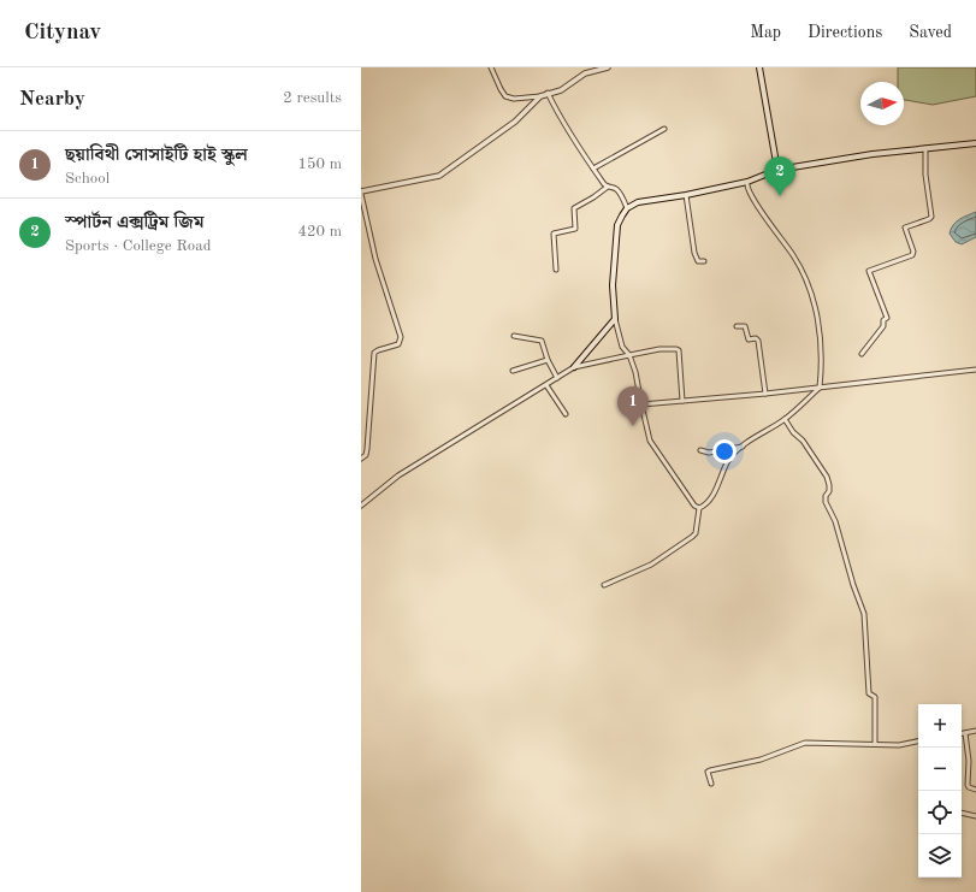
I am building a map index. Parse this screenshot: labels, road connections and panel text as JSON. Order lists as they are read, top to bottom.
{
  "north": "right",
  "page": {
    "header": "Citynav",
    "nav": ["Map", "Directions", "Saved"],
    "heading": ["Nearby", "2 results"],
    "list": [
      {
        "mark": "1",
        "name": "ছয়াবিথী সোসাইটি হাই স্কুল",
        "note": "School",
        "value": "150 m"
      },
      {
        "mark": "2",
        "name": "স্পার্টন এক্সট্রিম জিম",
        "note": "Sports · College Road",
        "value": "420 m"
      }
    ],
    "pins": ["2", "1"],
    "map_buttons": ["+", "−"]
  }
}
